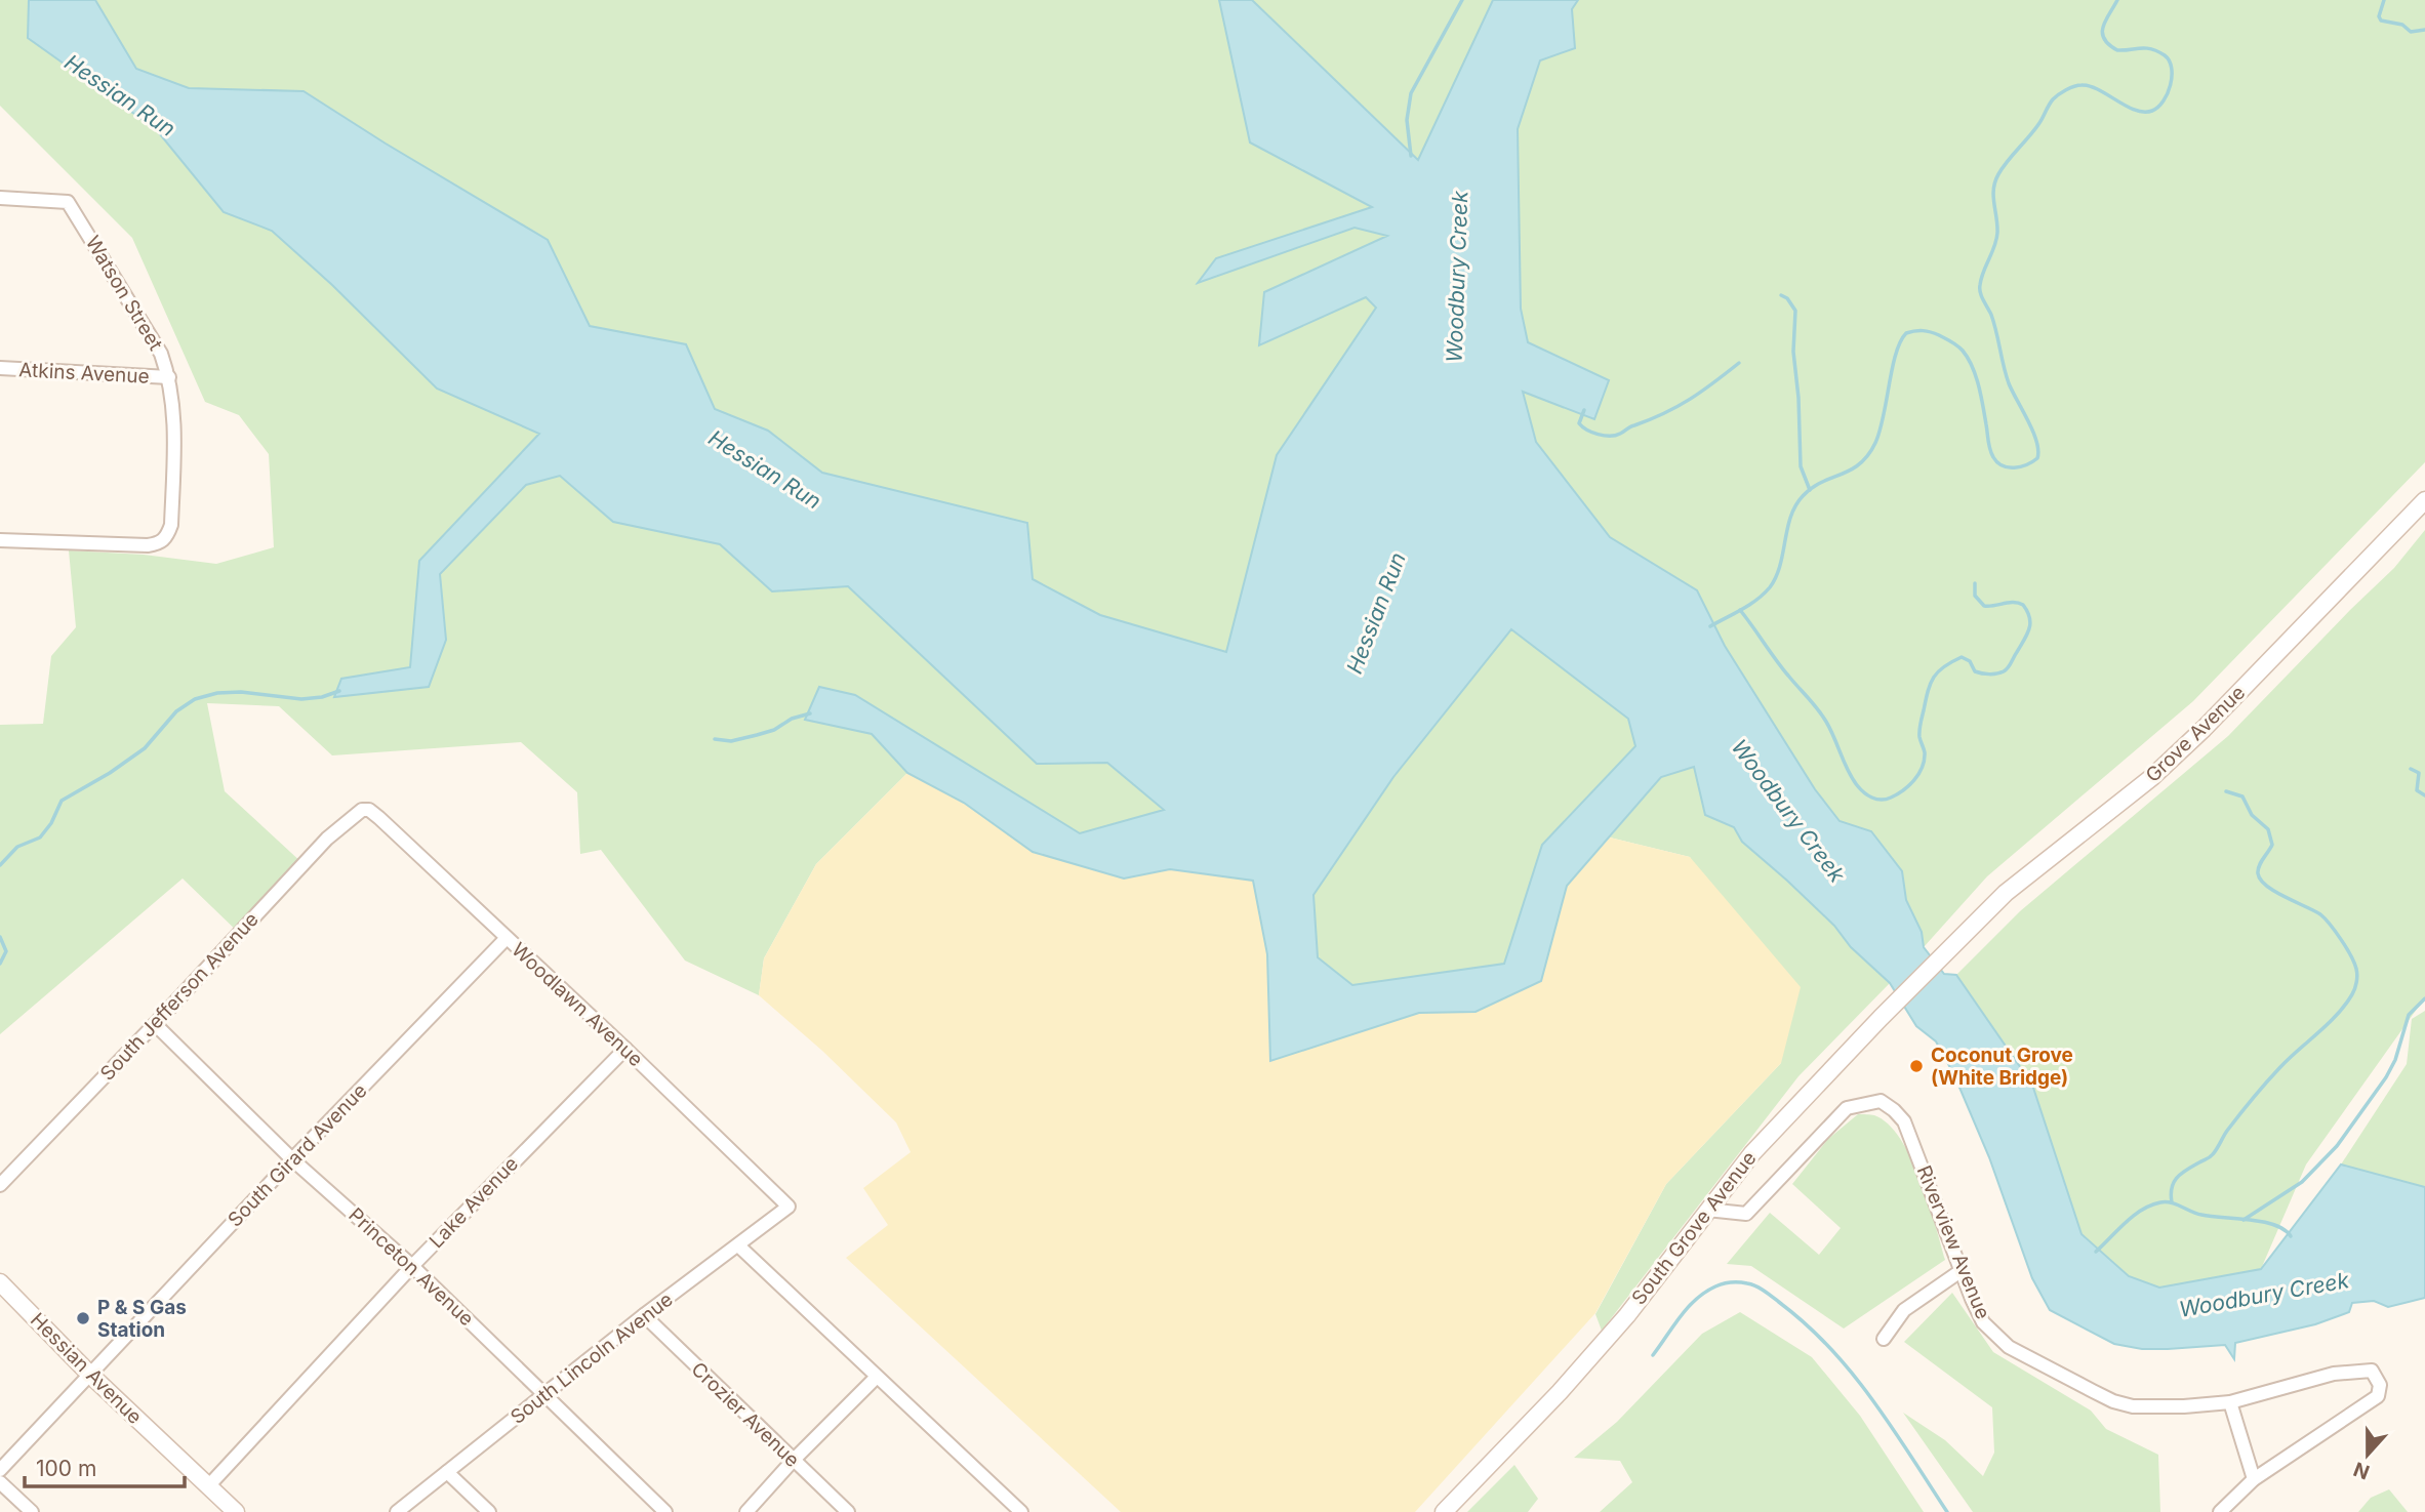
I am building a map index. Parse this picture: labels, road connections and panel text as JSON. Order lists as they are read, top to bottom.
{
  "streets": {
    "main road": ["Grove Avenue", "South Grove Avenue", "Hessian Avenue"],
    "street": [
      "Watson Street",
      "Atkins Avenue",
      "South Jefferson Avenue",
      "Woodlawn Avenue",
      "South Girard Avenue",
      "Lake Avenue",
      "Riverview Avenue",
      "Princeton Avenue",
      "South Lincoln Avenue",
      "Crozier Avenue"
    ]
  },
  "crossings": [
    ["Watson Street", "Atkins Avenue"],
    ["Grove Avenue", "South Grove Avenue"],
    ["South Jefferson Avenue", "Woodlawn Avenue"],
    ["South Jefferson Avenue", "Princeton Avenue"],
    ["Woodlawn Avenue", "South Girard Avenue"],
    ["Woodlawn Avenue", "Lake Avenue"],
    ["Woodlawn Avenue", "South Lincoln Avenue"],
    ["South Girard Avenue", "Princeton Avenue"],
    ["South Girard Avenue", "Hessian Avenue"],
    ["Lake Avenue", "Princeton Avenue"],
    ["Lake Avenue", "Hessian Avenue"],
    ["South Grove Avenue", "Riverview Avenue"],
    ["Princeton Avenue", "South Lincoln Avenue"],
    ["South Lincoln Avenue", "Crozier Avenue"]
  ],
  "water": ["Hessian Run", "Woodbury Creek"],
  "places": ["Coconut Grove (White Bridge)", "P & S Gas Station"],
  "scale_bar": "100 m",
  "north": "bottom"
}
